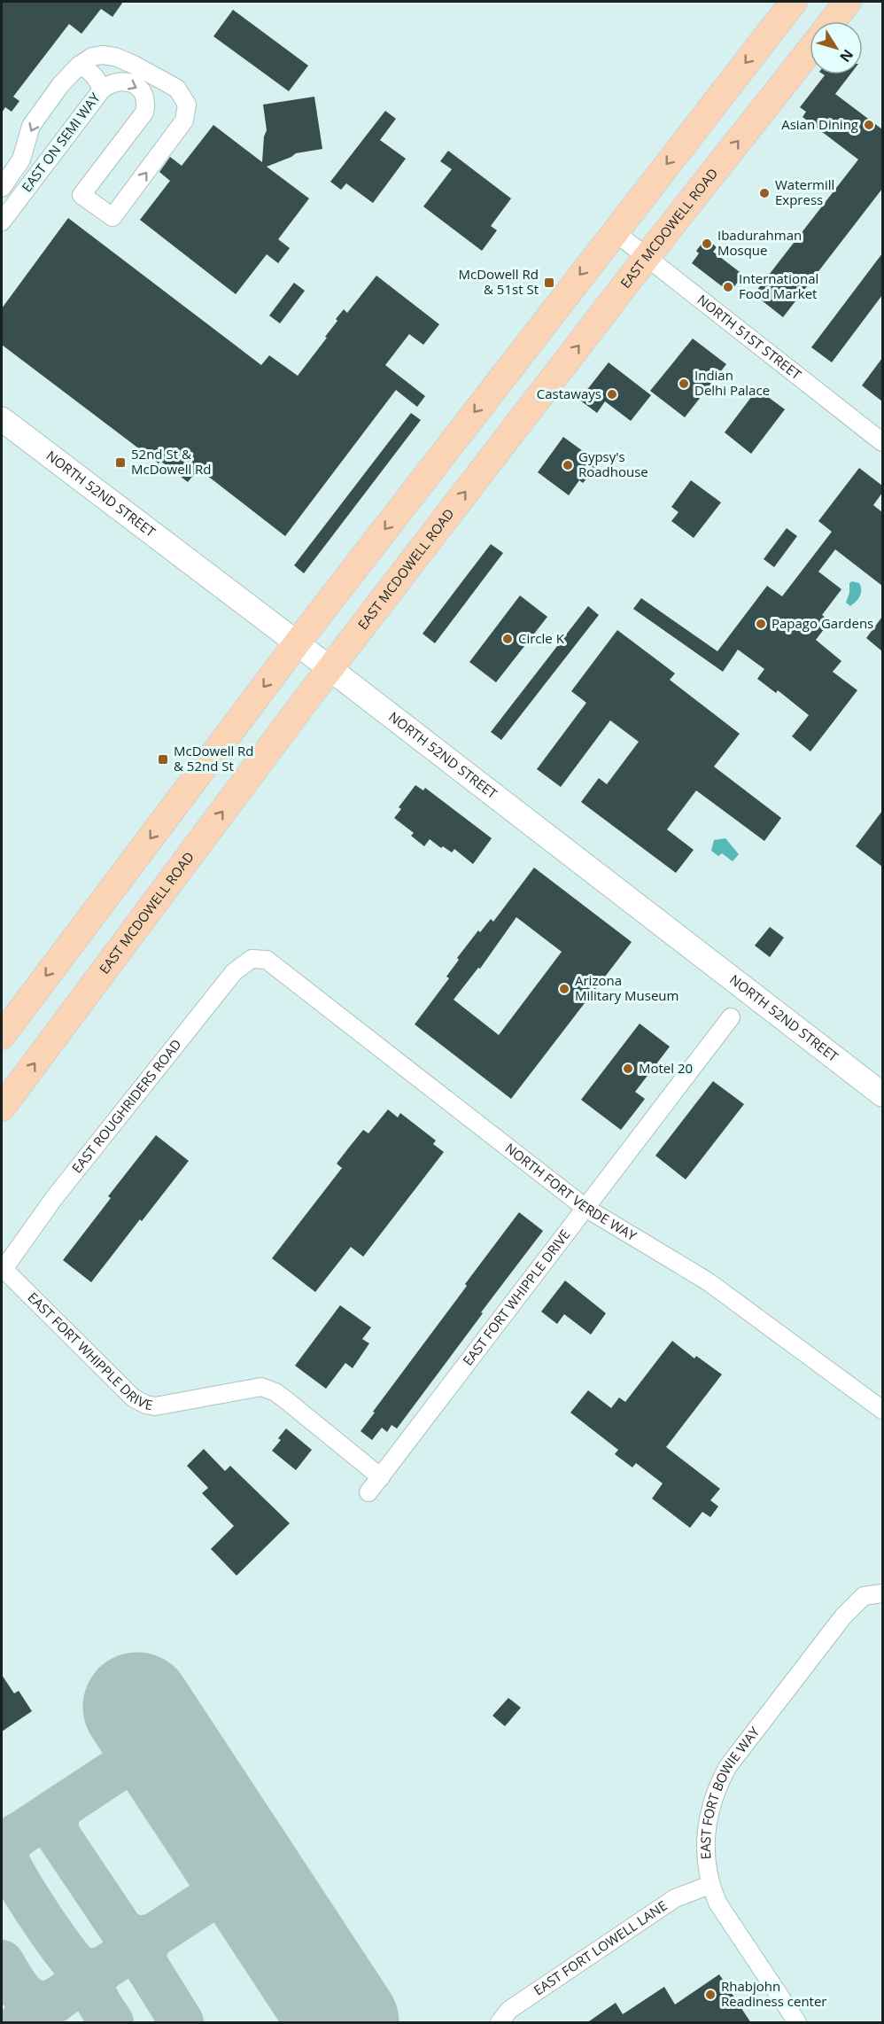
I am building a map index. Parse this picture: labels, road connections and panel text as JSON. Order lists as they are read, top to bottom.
{
  "streets": {
    "main road": ["EAST MCDOWELL ROAD", "NORTH 52ND STREET"],
    "street": [
      "EAST ON SEMI WAY",
      "NORTH 51ST STREET",
      "EAST ROUGHRIDERS ROAD",
      "NORTH FORT VERDE WAY",
      "EAST FORT WHIPPLE DRIVE",
      "EAST FORT BOWIE WAY",
      "EAST FORT LOWELL LANE"
    ]
  },
  "crossings": [
    ["EAST MCDOWELL ROAD", "NORTH 51ST STREET"],
    ["EAST MCDOWELL ROAD", "NORTH 52ND STREET"],
    ["EAST ROUGHRIDERS ROAD", "NORTH FORT VERDE WAY"],
    ["EAST ROUGHRIDERS ROAD", "EAST FORT WHIPPLE DRIVE"],
    ["NORTH FORT VERDE WAY", "EAST FORT WHIPPLE DRIVE"],
    ["EAST FORT BOWIE WAY", "EAST FORT LOWELL LANE"]
  ],
  "places": {
    "other": [
      "Asian Dining",
      "Watermill Express",
      "Ibadurahman Mosque",
      "International Food Market",
      "Indian Delhi Palace",
      "Castaways",
      "Gypsy's Roadhouse",
      "Papago Gardens",
      "Circle K",
      "Arizona Military Museum",
      "Motel 20",
      "Rhabjohn Readiness center"
    ],
    "transit": ["McDowell Rd & 51st St", "52nd St & McDowell Rd", "McDowell Rd & 52nd St"]
  },
  "north": "bottom right"
}
